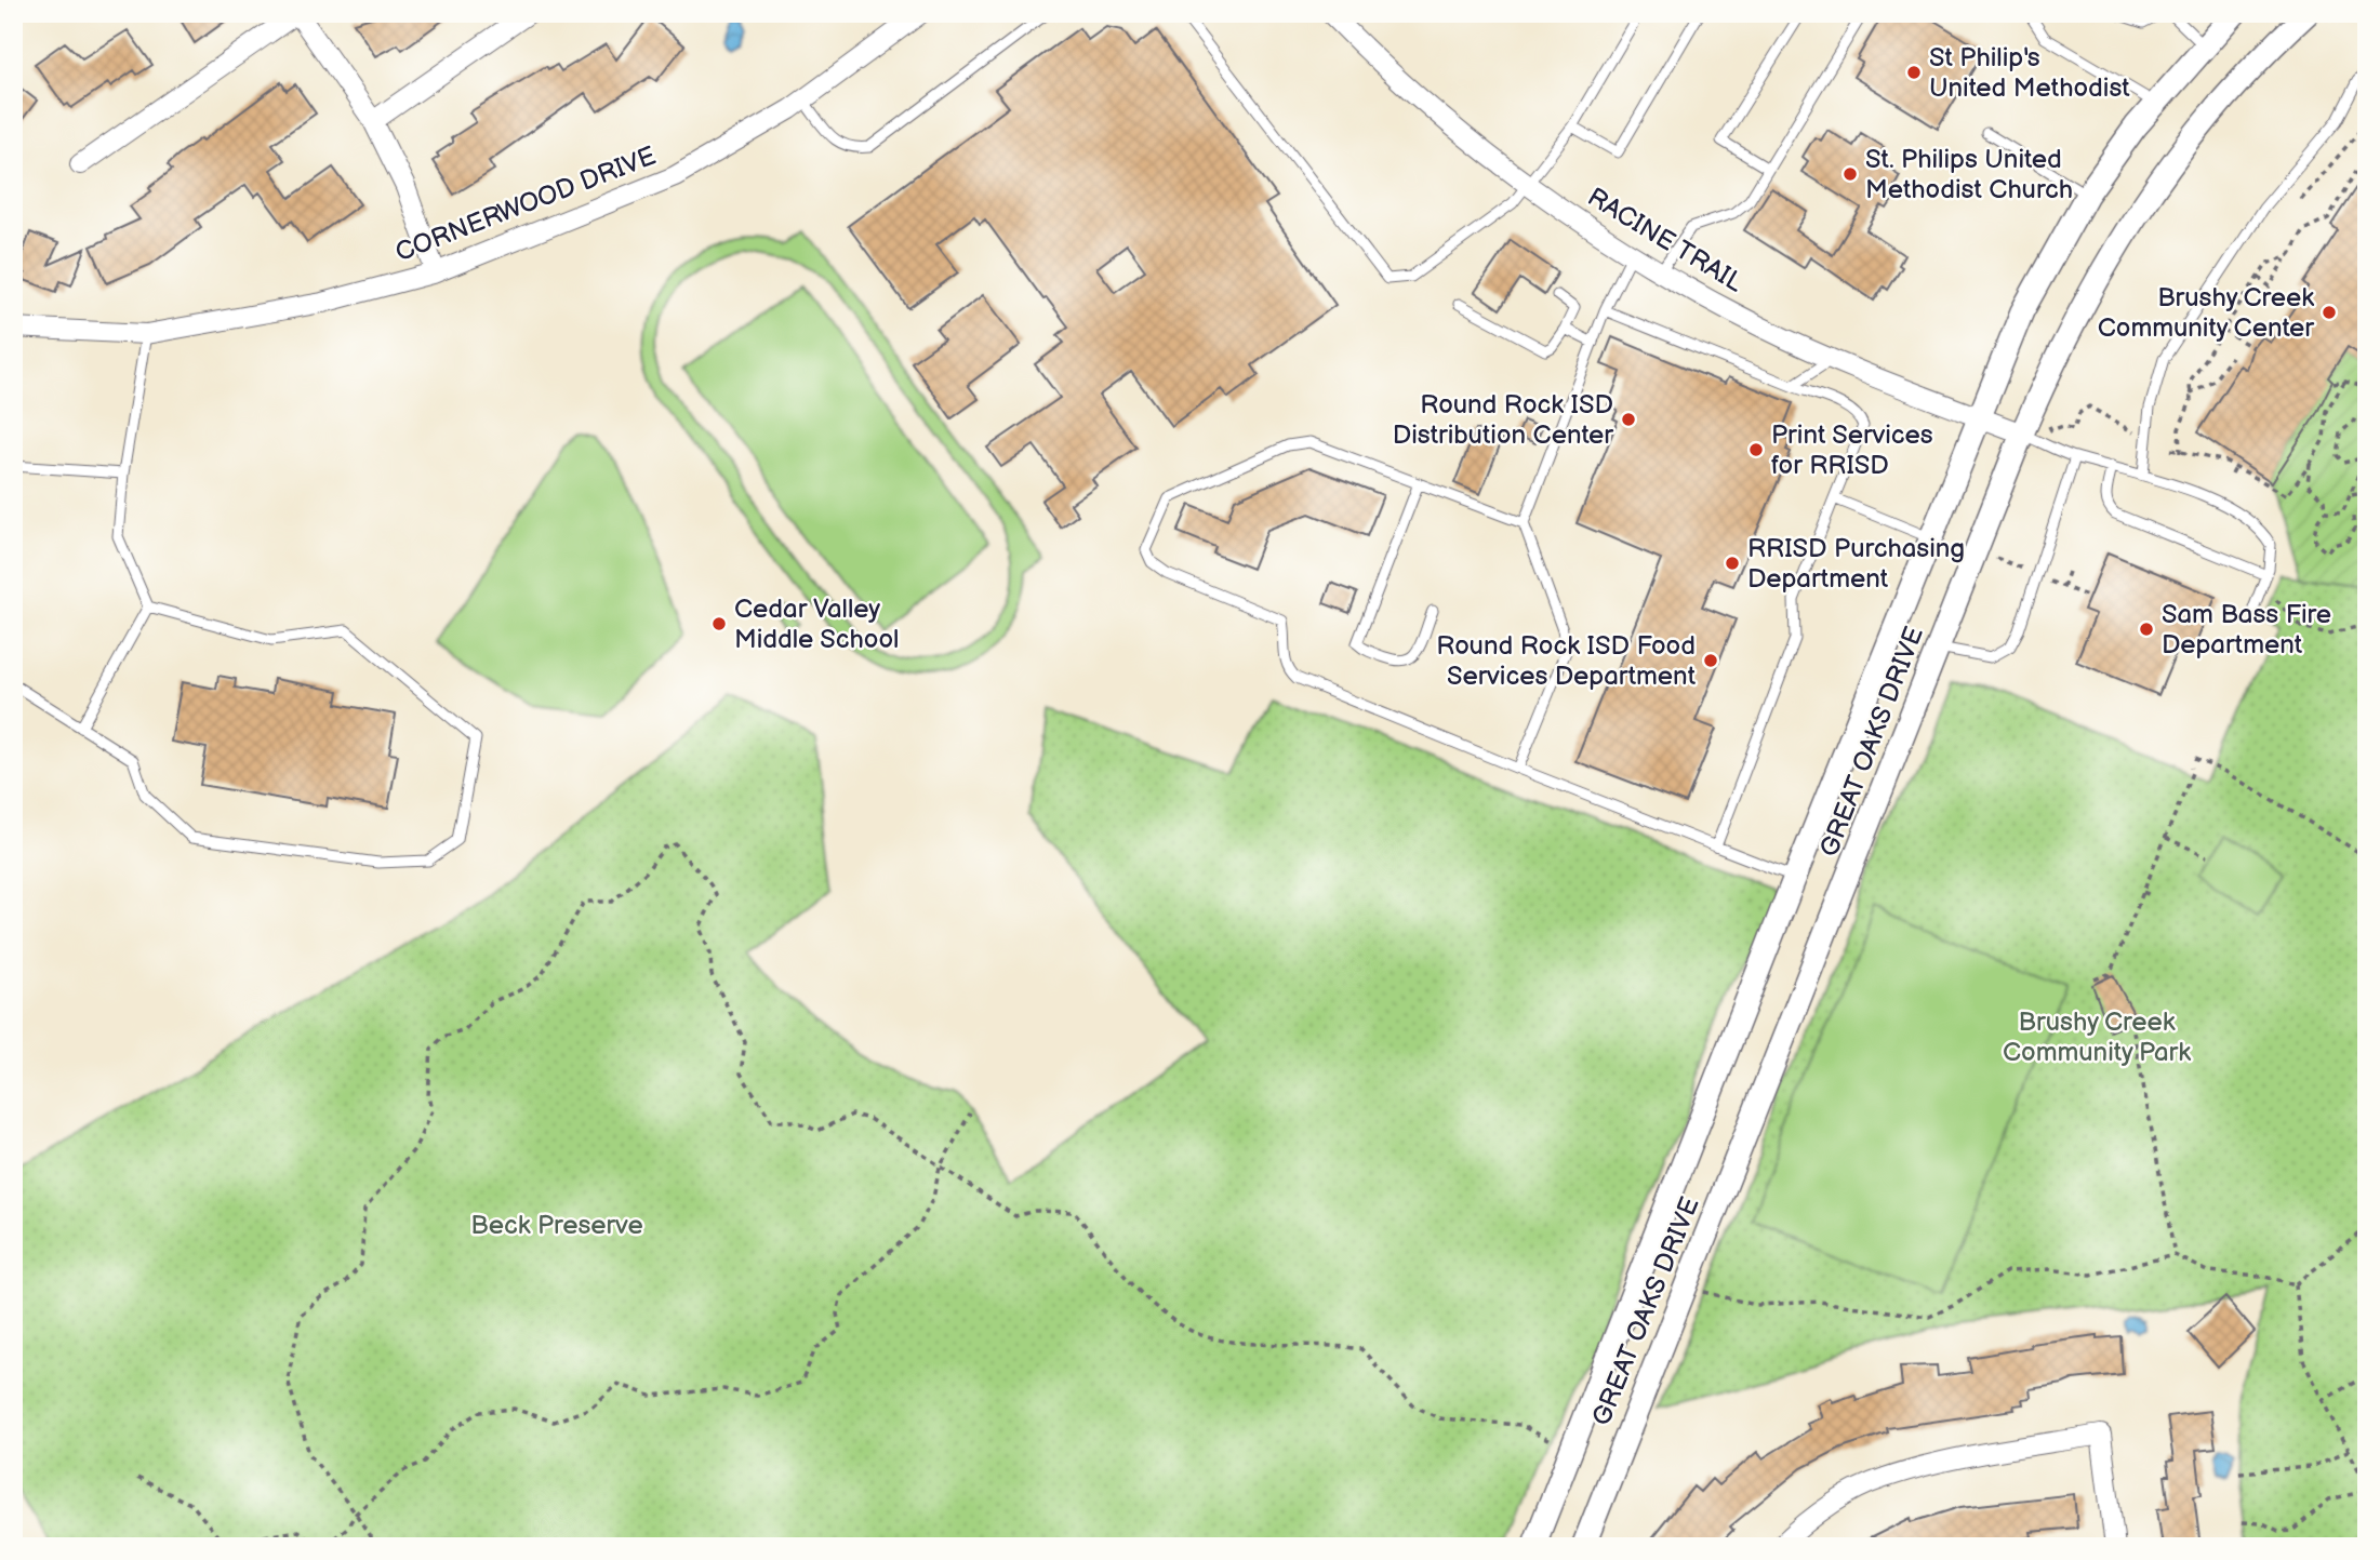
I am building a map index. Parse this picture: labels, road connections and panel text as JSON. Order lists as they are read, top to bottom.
{
  "streets": {
    "street": ["CORNERWOOD DRIVE", "RACINE TRAIL", "GREAT OAKS DRIVE"]
  },
  "crossings": [
    ["RACINE TRAIL", "GREAT OAKS DRIVE"]
  ],
  "parks": ["Brushy Creek Community Park", "Beck Preserve"],
  "places": [
    "St Philip's United Methodist",
    "St. Philips United Methodist Church",
    "Brushy Creek Community Center",
    "Round Rock ISD Distribution Center",
    "Print Services for RRISD",
    "RRISD Purchasing Department",
    "Cedar Valley Middle School",
    "Sam Bass Fire Department",
    "Round Rock ISD Food Services Department"
  ]
}
